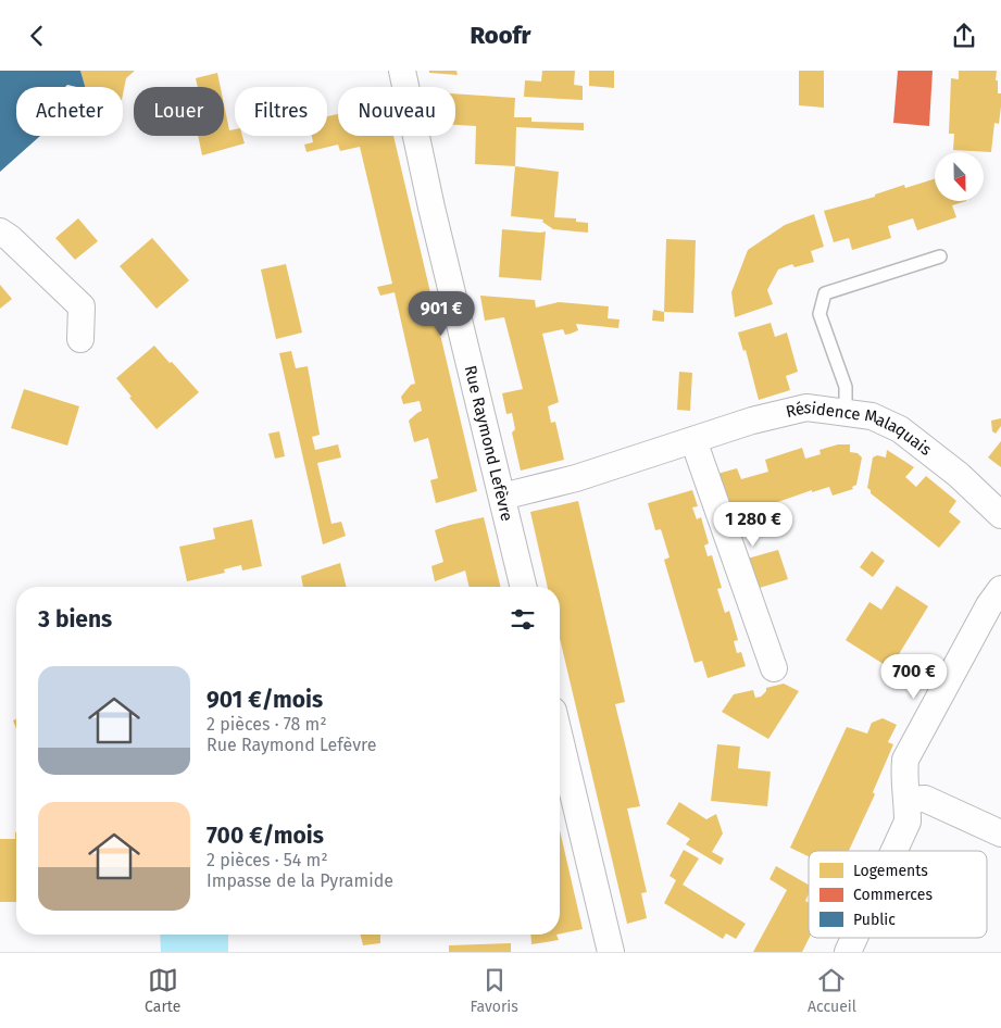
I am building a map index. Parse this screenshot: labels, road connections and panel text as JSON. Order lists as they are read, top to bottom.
{
  "streets": {
    "street": ["Résidence Malaquais", "Rue Raymond Lefèvre"]
  },
  "crossings": [
    ["Résidence Malaquais", "Rue Raymond Lefèvre"]
  ],
  "legend": ["Logements", "Commerces", "Public"],
  "north": "bottom",
  "page": {
    "header": "Roofr",
    "chip": [
      "Acheter",
      "Louer",
      "Filtres",
      "Nouveau"
    ],
    "price": ["901 €", "1 280 €", "700 €"],
    "heading": "3 biens",
    "list": [
      {
        "name": "901 €/mois",
        "note": "2 pièces · 78 m² · Rue Raymond Lefèvre"
      },
      {
        "name": "700 €/mois",
        "note": "2 pièces · 54 m² · Impasse de la Pyramide"
      }
    ],
    "tabs": ["Carte", "Favoris", "Accueil"]
  }
}
